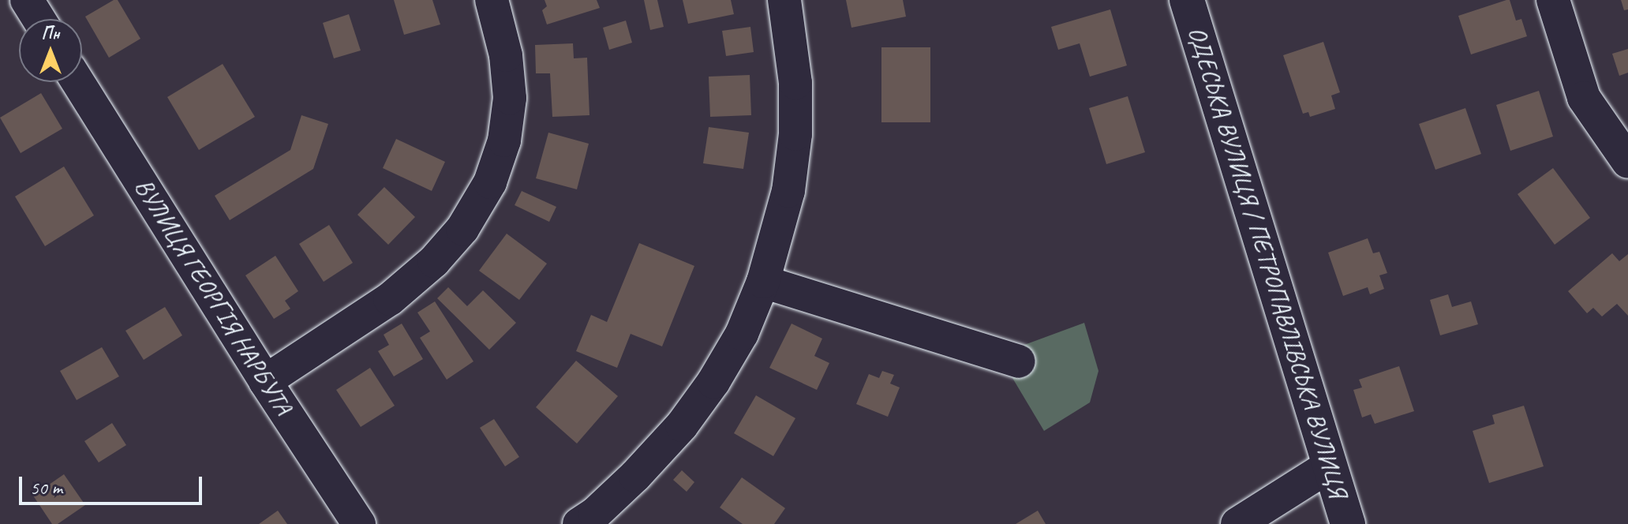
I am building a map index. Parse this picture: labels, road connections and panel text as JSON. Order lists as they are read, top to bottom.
{
  "streets": {
    "main road": ["ОДЕСЬКА ВУЛИЦЯ / ПЕТРОПАВЛІВСЬКА ВУЛИЦЯ"],
    "street": ["ВУЛИЦЯ ГЕОРГІЯ НАРБУТА"]
  },
  "scale_bar": "50 m",
  "north": "top"
}
